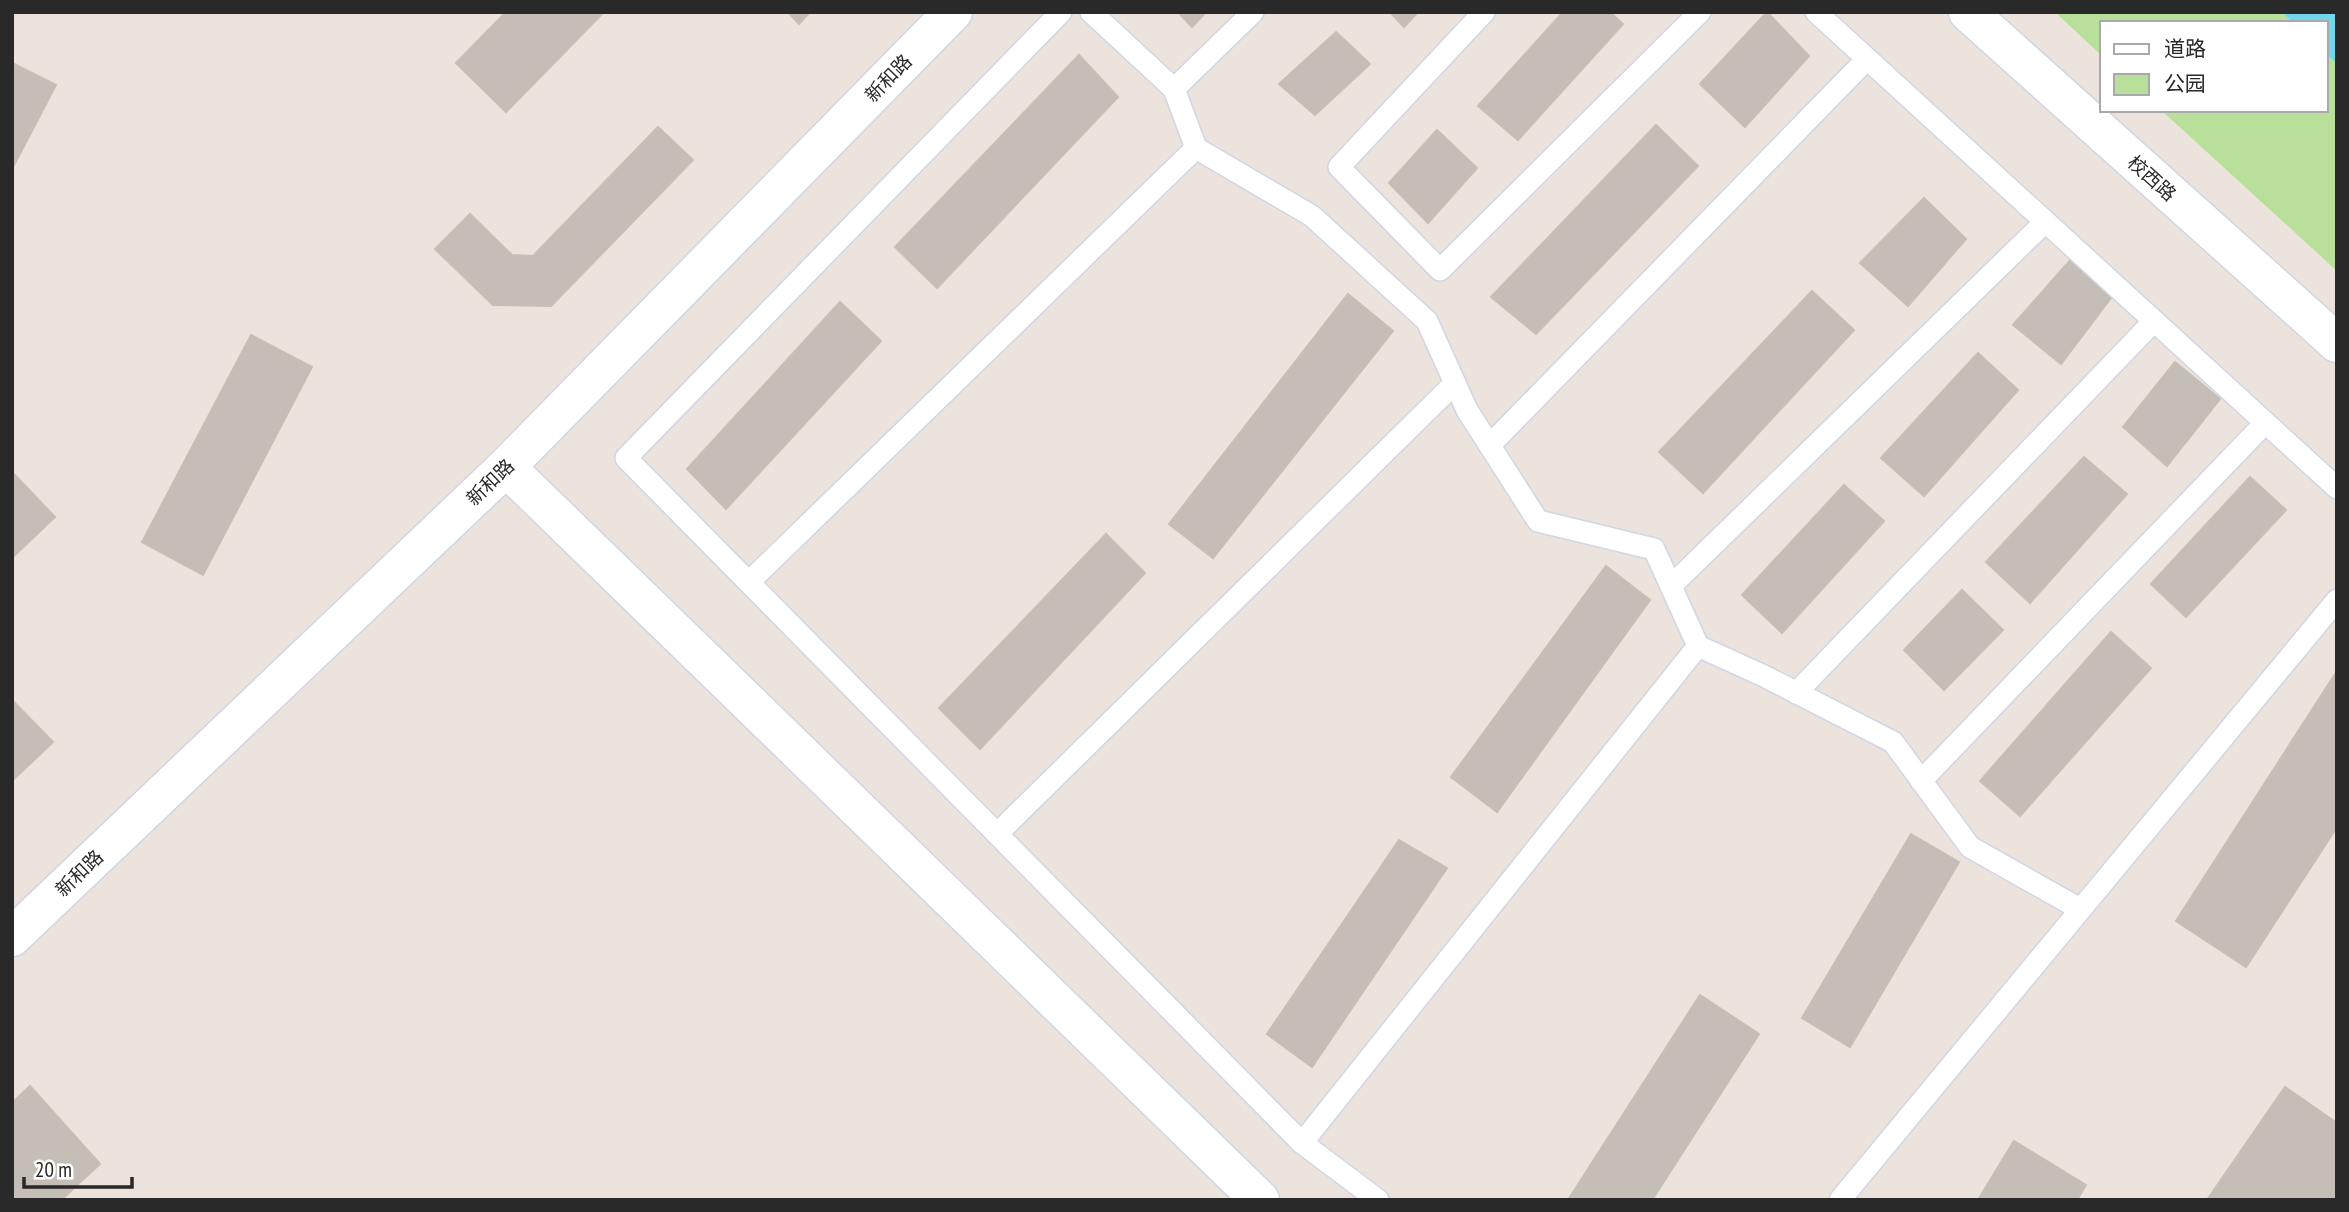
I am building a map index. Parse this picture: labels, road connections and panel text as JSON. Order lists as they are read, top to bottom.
{
  "streets": {
    "street": ["新和路", "校西路"]
  },
  "legend": ["道路", "公园"],
  "scale_bar": "20 m"
}
